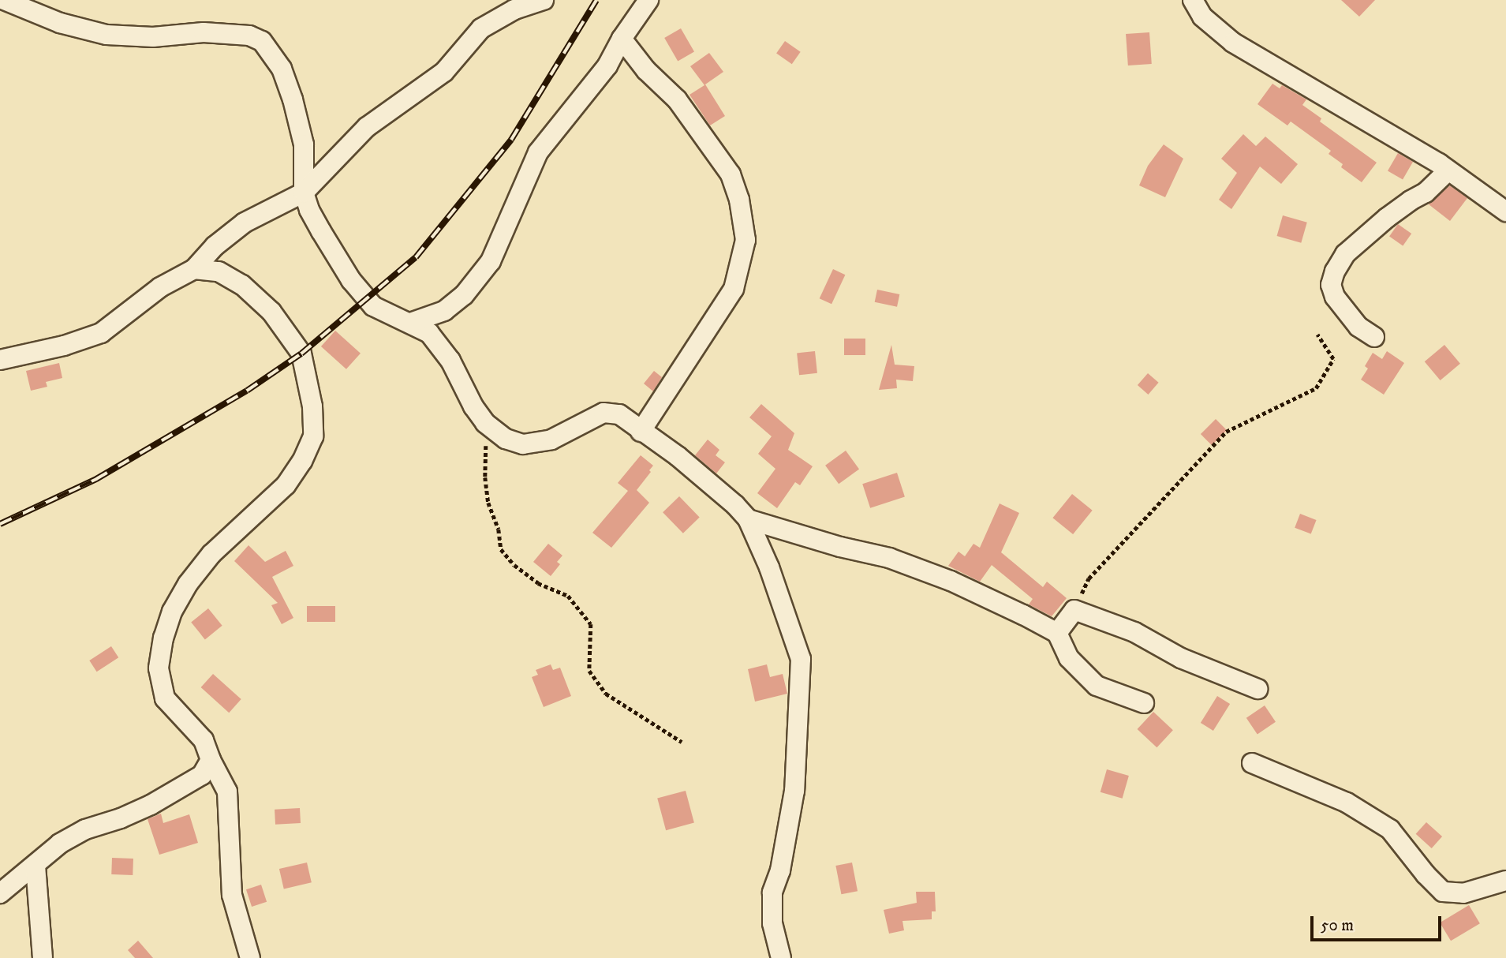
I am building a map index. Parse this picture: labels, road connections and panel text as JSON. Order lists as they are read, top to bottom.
{
  "scale_bar": "50 m"
}
